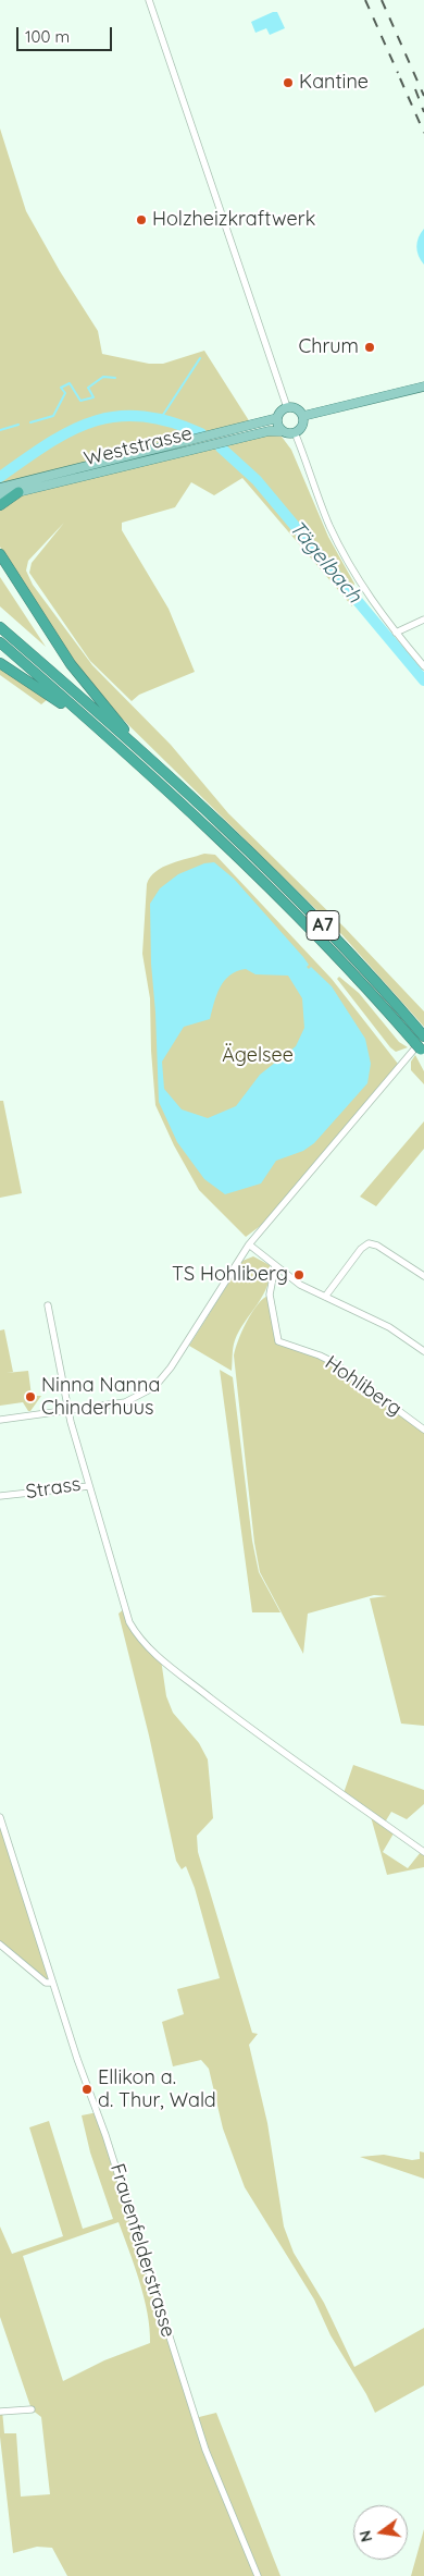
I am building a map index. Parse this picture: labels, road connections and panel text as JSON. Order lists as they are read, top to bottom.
{
  "streets": {
    "highway": ["A7"],
    "main road": ["Weststrasse"],
    "street": ["Hohliberg", "Strass", "Frauenfelderstrasse"]
  },
  "water": ["Tägelbach"],
  "parks": ["Ägelsee"],
  "places": [
    "Kantine",
    "Holzheizkraftwerk",
    "Chrum",
    "TS Hohliberg",
    "Ninna Nanna Chinderhuus",
    "Ellikon a. d. Thur, Wald"
  ],
  "scale_bar": "100 m",
  "north": "left"
}
